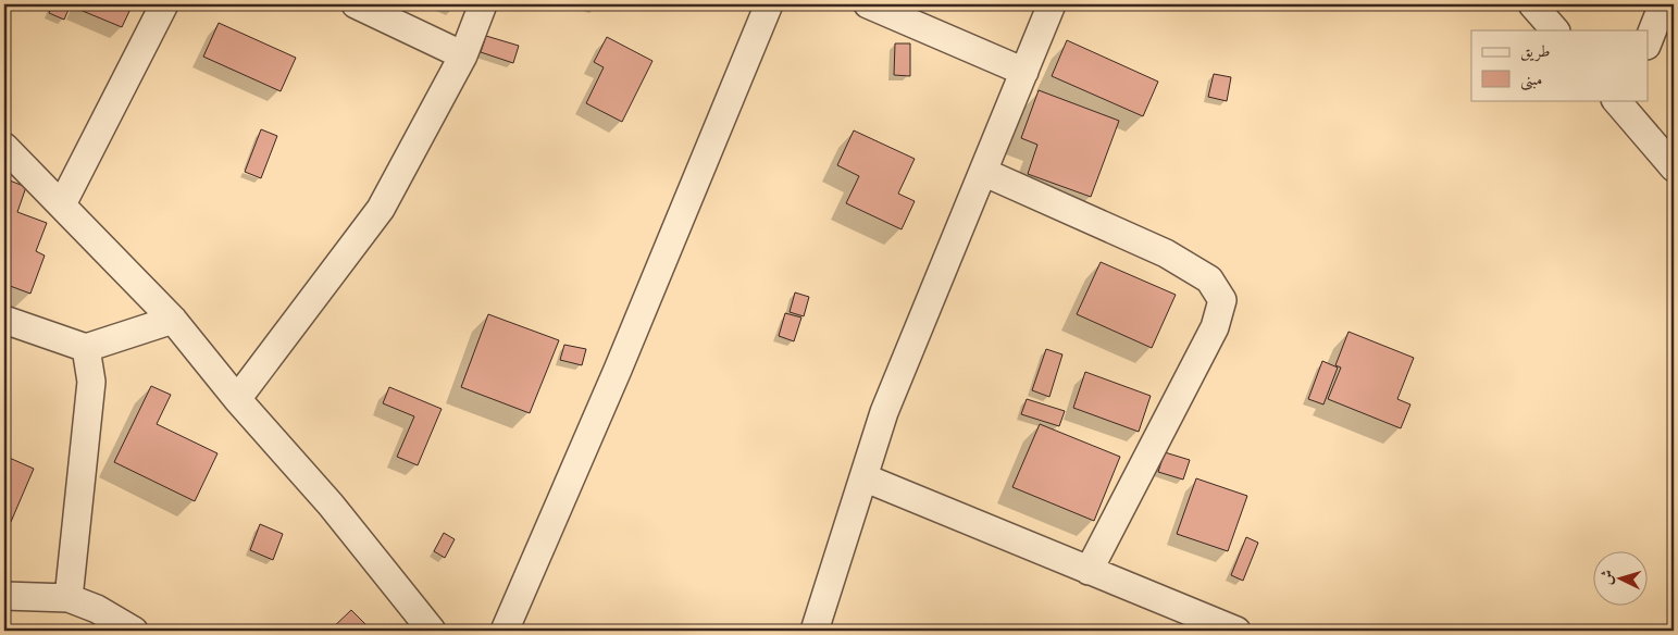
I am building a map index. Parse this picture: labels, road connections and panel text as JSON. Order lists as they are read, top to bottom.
{
  "legend": ["طريق", "مبنى"],
  "north": "left"
}
